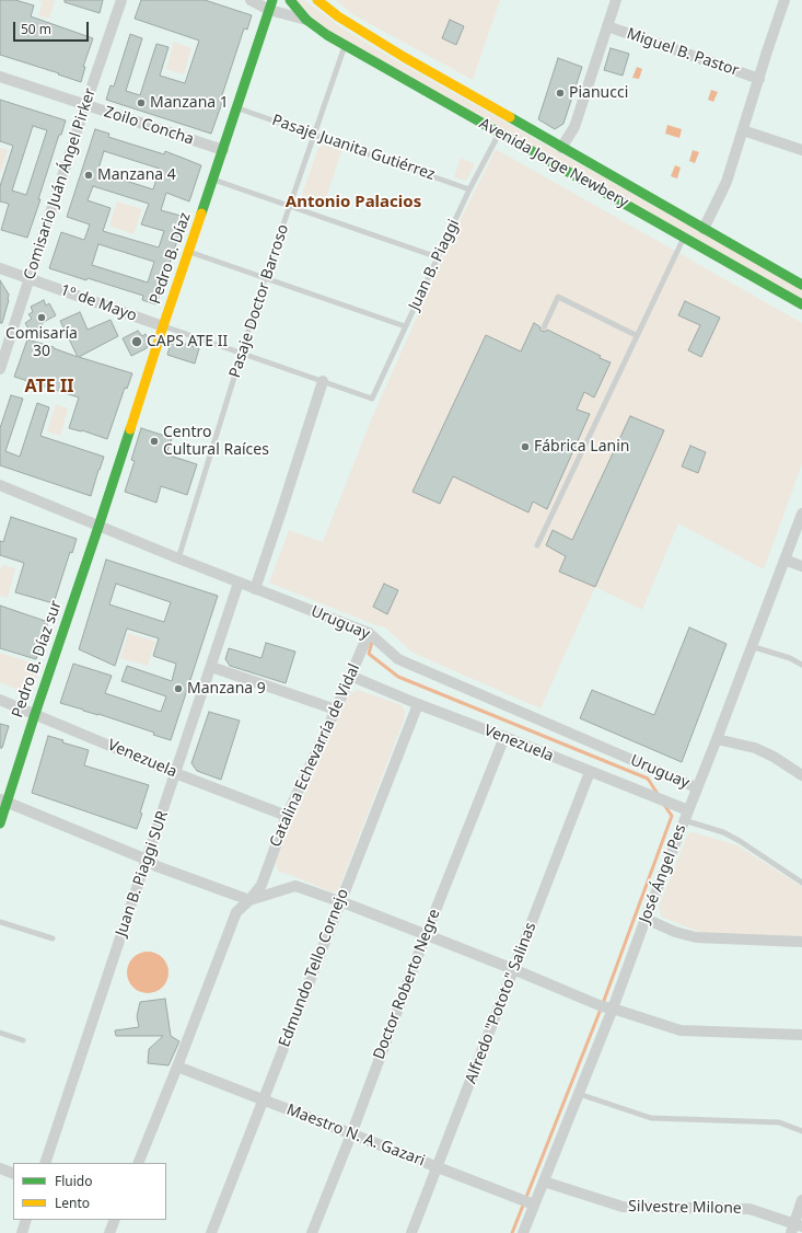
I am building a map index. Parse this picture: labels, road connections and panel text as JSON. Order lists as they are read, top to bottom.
{
  "streets": {
    "main road": ["Avenida Jorge Newbery", "Pedro B. Díaz", "Pedro B. Díaz sur"],
    "street": [
      "Miguel B. Pastor",
      "Zoilo Concha",
      "Comisario Juán Ángel Pirker",
      "1º de Mayo",
      "Uruguay",
      "Venezuela",
      "Catalina Echevarría de Vidal",
      "Juan B. Piaggi SUR",
      "José Ángel Pes",
      "Edmundo Tello Cornejo",
      "Doctor Roberto Negre",
      "Alfredo \"Pototo\" Salinas",
      "Maestro N. A. Gazari",
      "Silvestre Milone"
    ],
    "lane": ["Pasaje Juanita Gutiérrez", "Juan B. Piaggi", "Pasaje Doctor Barroso"]
  },
  "crossings": [
    ["Zoilo Concha", "Comisario Juán Ángel Pirker"],
    ["Zoilo Concha", "Pedro B. Díaz"],
    ["Pasaje Juanita Gutiérrez", "Pedro B. Díaz"],
    ["Pasaje Juanita Gutiérrez", "Juan B. Piaggi"],
    ["Pasaje Juanita Gutiérrez", "Pasaje Doctor Barroso"],
    ["Avenida Jorge Newbery", "Pedro B. Díaz"],
    ["Avenida Jorge Newbery", "Juan B. Piaggi"],
    ["Avenida Jorge Newbery", "Pasaje Doctor Barroso"],
    ["Comisario Juán Ángel Pirker", "1º de Mayo"],
    ["Pedro B. Díaz", "1º de Mayo"],
    ["Pedro B. Díaz", "Uruguay"],
    ["Pedro B. Díaz", "Pedro B. Díaz sur"],
    ["Juan B. Piaggi", "1º de Mayo"],
    ["Pasaje Doctor Barroso", "1º de Mayo"],
    ["Pasaje Doctor Barroso", "Uruguay"],
    ["Uruguay", "Pedro B. Díaz sur"],
    ["Uruguay", "Catalina Echevarría de Vidal"],
    ["Uruguay", "Juan B. Piaggi SUR"],
    ["Uruguay", "José Ángel Pes"],
    ["Pedro B. Díaz sur", "Venezuela"],
    ["Venezuela", "Catalina Echevarría de Vidal"],
    ["Venezuela", "Juan B. Piaggi SUR"],
    ["Venezuela", "José Ángel Pes"],
    ["Venezuela", "Edmundo Tello Cornejo"],
    ["Venezuela", "Doctor Roberto Negre"],
    ["Venezuela", "Alfredo \"Pototo\" Salinas"],
    ["Catalina Echevarría de Vidal", "Maestro N. A. Gazari"],
    ["José Ángel Pes", "Maestro N. A. Gazari"],
    ["José Ángel Pes", "Silvestre Milone"],
    ["Edmundo Tello Cornejo", "Maestro N. A. Gazari"],
    ["Doctor Roberto Negre", "Maestro N. A. Gazari"],
    ["Alfredo \"Pototo\" Salinas", "Maestro N. A. Gazari"]
  ],
  "districts": ["Antonio Palacios", "ATE II"],
  "places": [
    "Pianucci",
    "Manzana 1",
    "Manzana 4",
    "Comisaría 30",
    "CAPS ATE II",
    "Centro Cultural Raíces",
    "Fábrica Lanin",
    "Manzana 9"
  ],
  "legend": ["Fluido", "Lento"],
  "scale_bar": "50 m"
}
